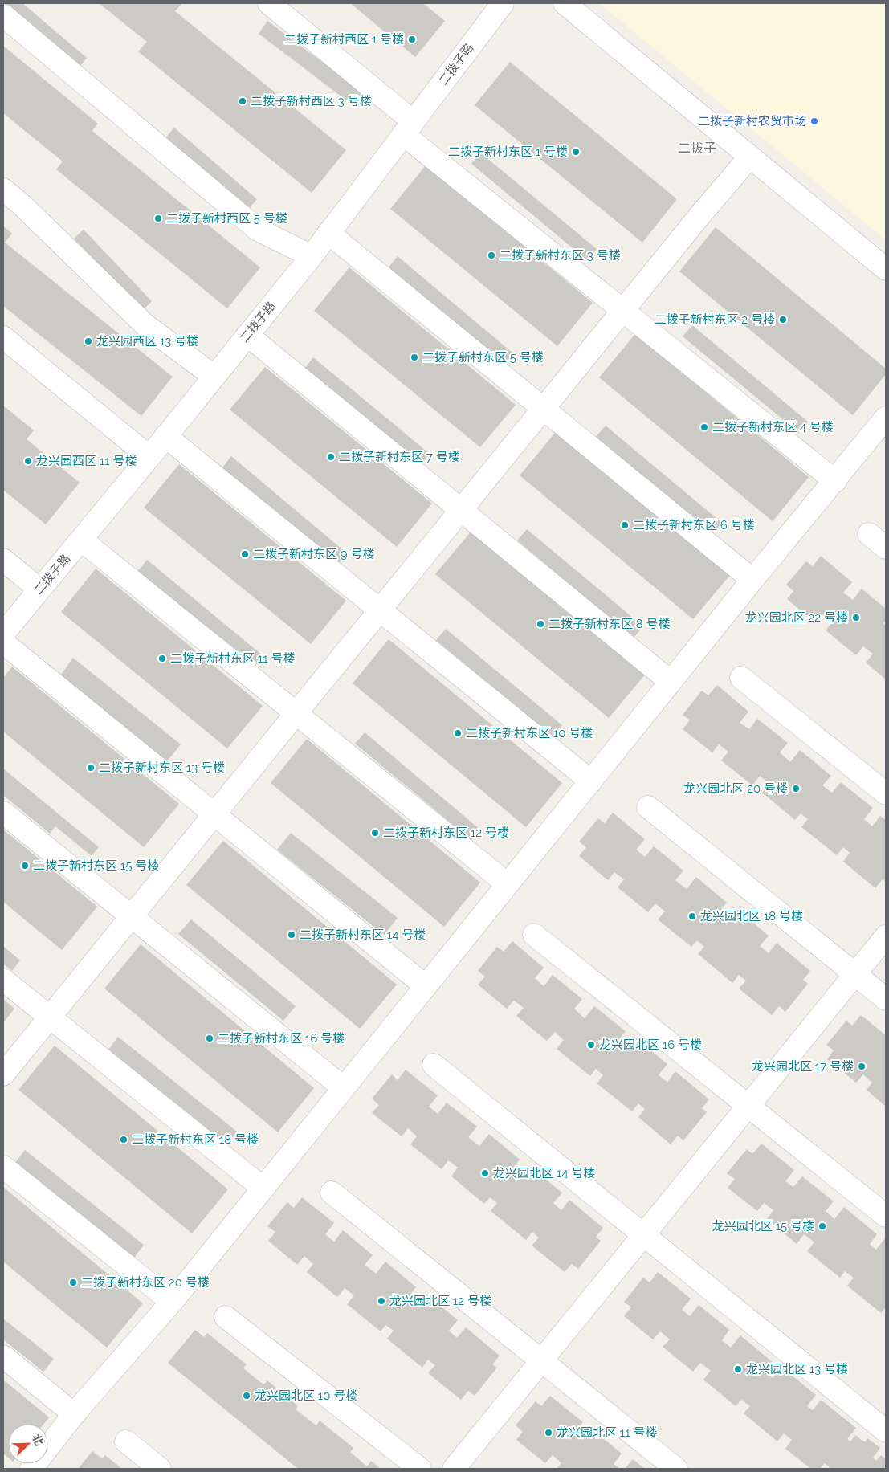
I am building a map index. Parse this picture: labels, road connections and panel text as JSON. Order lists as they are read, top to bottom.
{
  "streets": {
    "street": ["二拨子路"]
  },
  "districts": ["二拔子"],
  "places": [
    "二拨子新村西区 1 号楼",
    "二拨子新村西区 3 号楼",
    "二拨子新村农贸市场",
    "二拨子新村东区 1 号楼",
    "二拨子新村西区 5 号楼",
    "二拨子新村东区 3 号楼",
    "二拨子新村东区 2 号楼",
    "龙兴园西区 13 号楼",
    "二拨子新村东区 5 号楼",
    "二拨子新村东区 4 号楼",
    "二拨子新村东区 7 号楼",
    "龙兴园西区 11 号楼",
    "二拨子新村东区 6 号楼",
    "二拨子新村东区 9 号楼",
    "龙兴园北区 22 号楼",
    "二拨子新村东区 8 号楼",
    "二拨子新村东区 11 号楼",
    "二拨子新村东区 10 号楼",
    "二拨子新村东区 13 号楼",
    "龙兴园北区 20 号楼",
    "二拨子新村东区 12 号楼",
    "二拨子新村东区 15 号楼",
    "龙兴园北区 18 号楼",
    "二拨子新村东区 14 号楼",
    "二拨子新村东区 16 号楼",
    "龙兴园北区 16 号楼",
    "龙兴园北区 17 号楼",
    "二拨子新村东区 18 号楼",
    "龙兴园北区 14 号楼",
    "龙兴园北区 15 号楼",
    "二拨子新村东区 20 号楼",
    "龙兴园北区 12 号楼",
    "龙兴园北区 13 号楼",
    "龙兴园北区 10 号楼",
    "龙兴园北区 11 号楼"
  ],
  "north": "top right"
}
